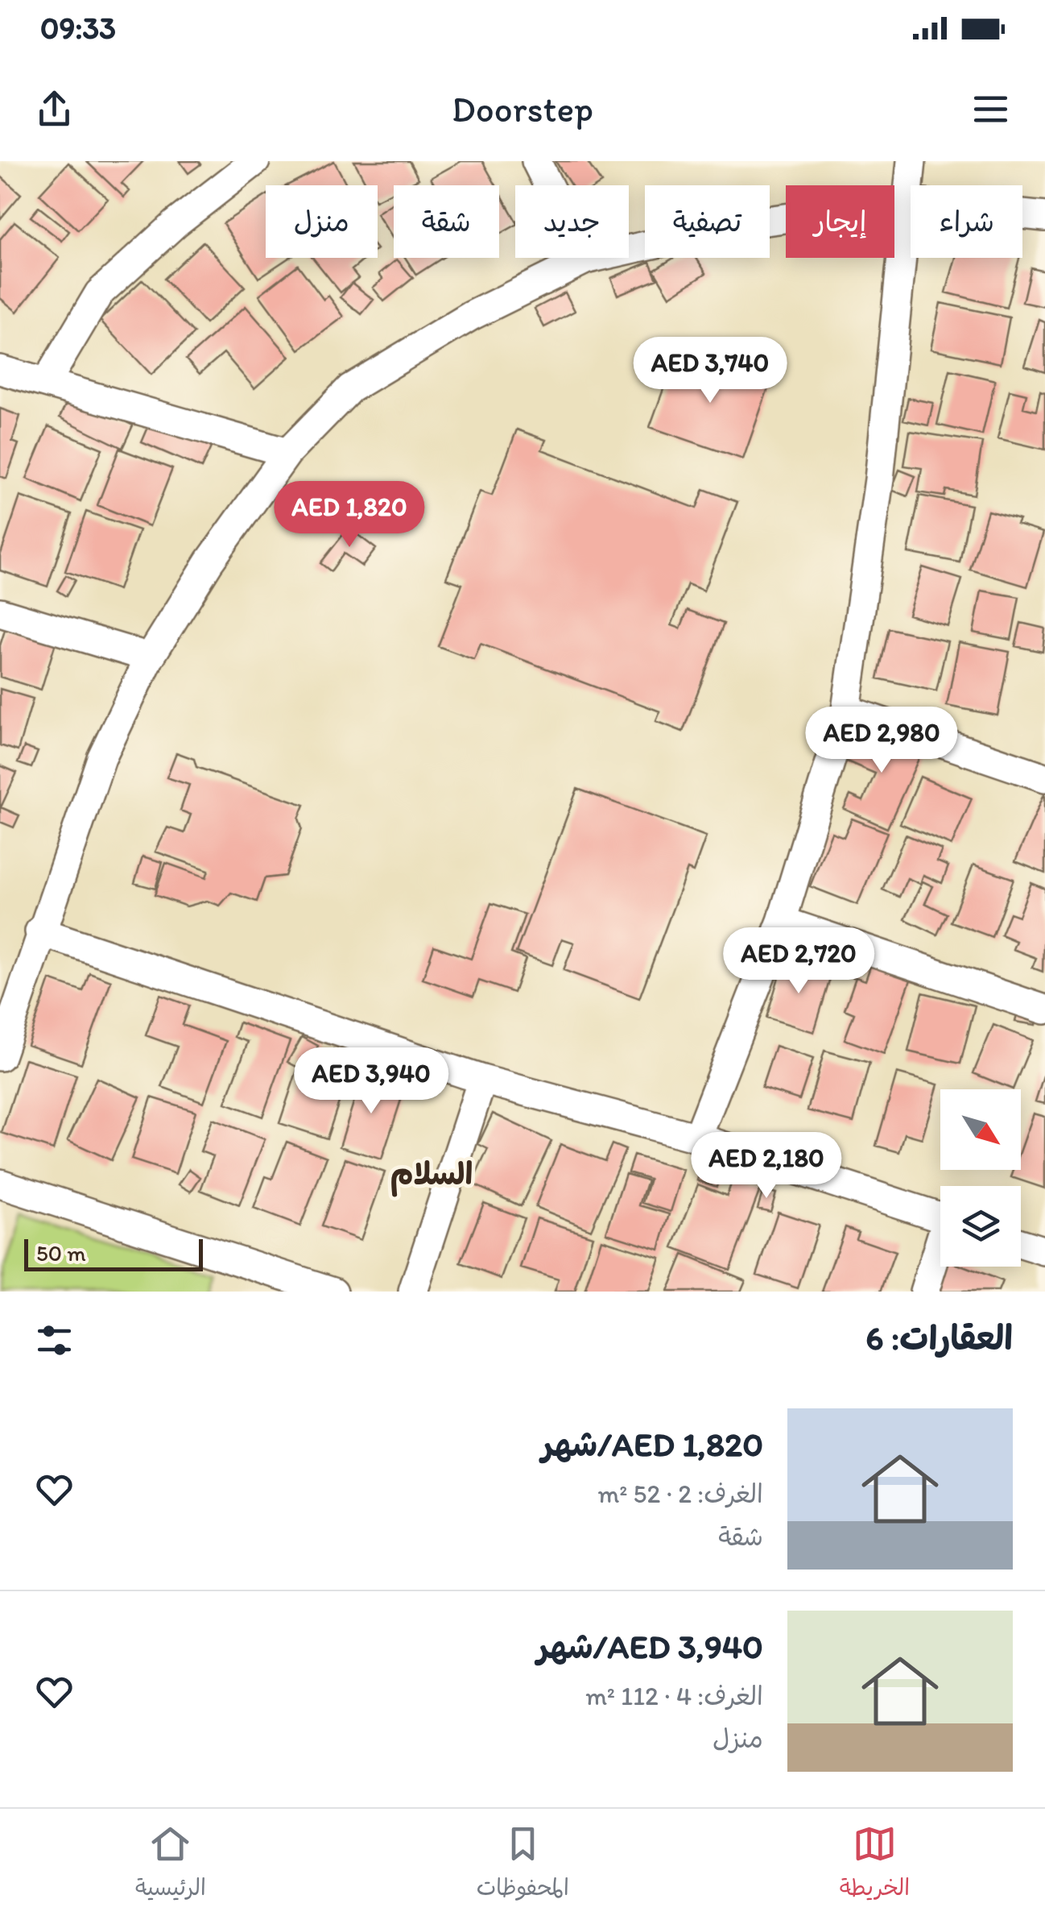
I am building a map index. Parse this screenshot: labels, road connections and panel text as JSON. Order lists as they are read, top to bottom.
{
  "districts": ["السلام"],
  "scale_bar": "50 m",
  "north": "bottom right",
  "page": {
    "status": "09:33",
    "header": "Doorstep",
    "chip": [
      "شراء",
      "إيجار",
      "تصفية",
      "جديد",
      "شقة",
      "منزل"
    ],
    "price": [
      "AED 3,740",
      "AED 1,820",
      "AED 2,980",
      "AED 2,720",
      "AED 3,940",
      "AED 2,180"
    ],
    "scale": "50 m",
    "heading": "العقارات: 6",
    "list": [
      {
        "name": "AED 1,820/شهر",
        "note": "الغرف: 2 · 52 m² · شقة"
      },
      {
        "name": "AED 3,940/شهر",
        "note": "الغرف: 4 · 112 m² · منزل"
      }
    ],
    "tabs": ["الخريطة", "المحفوظات", "الرئيسية"]
  }
}
